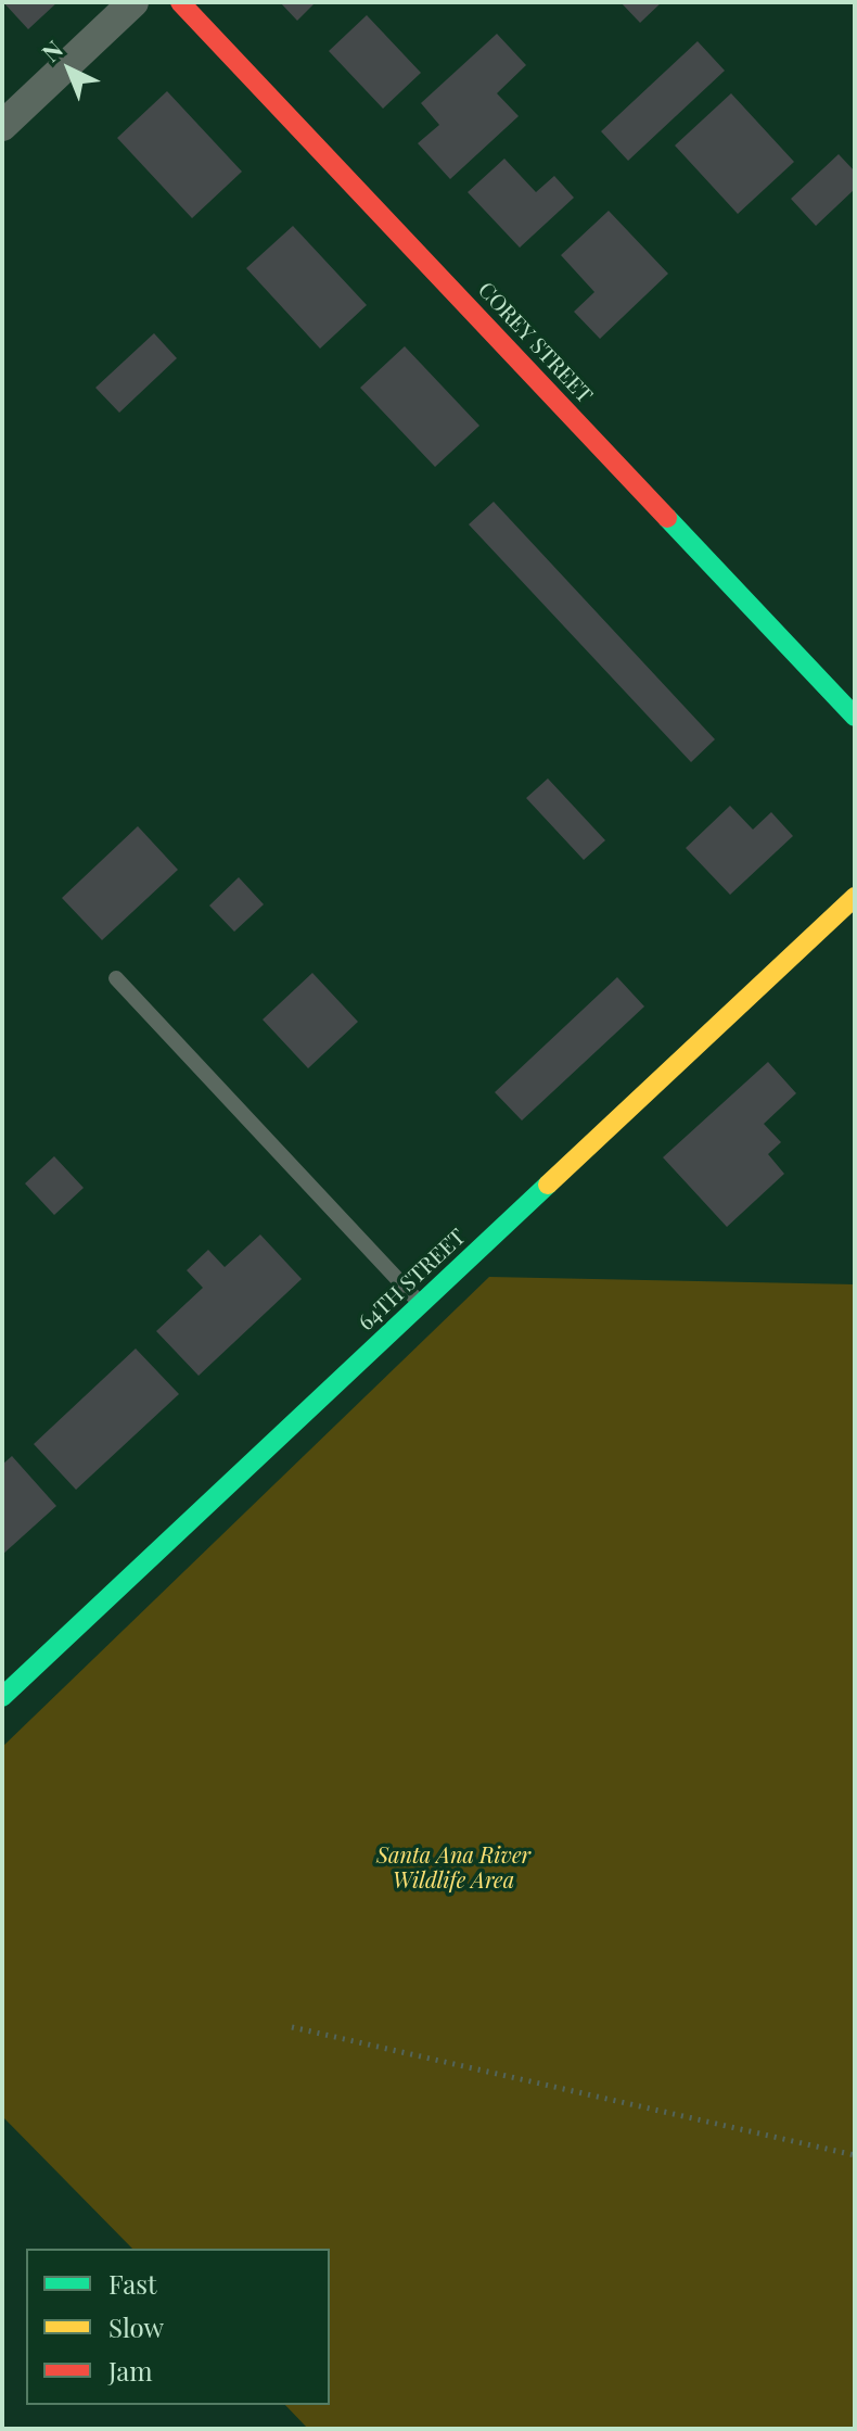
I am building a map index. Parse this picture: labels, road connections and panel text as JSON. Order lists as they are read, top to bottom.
{
  "streets": {
    "street": ["COREY STREET", "64TH STREET"]
  },
  "parks": ["Santa Ana River Wildlife Area"],
  "legend": ["Fast", "Slow", "Jam"],
  "north": "top left"
}
